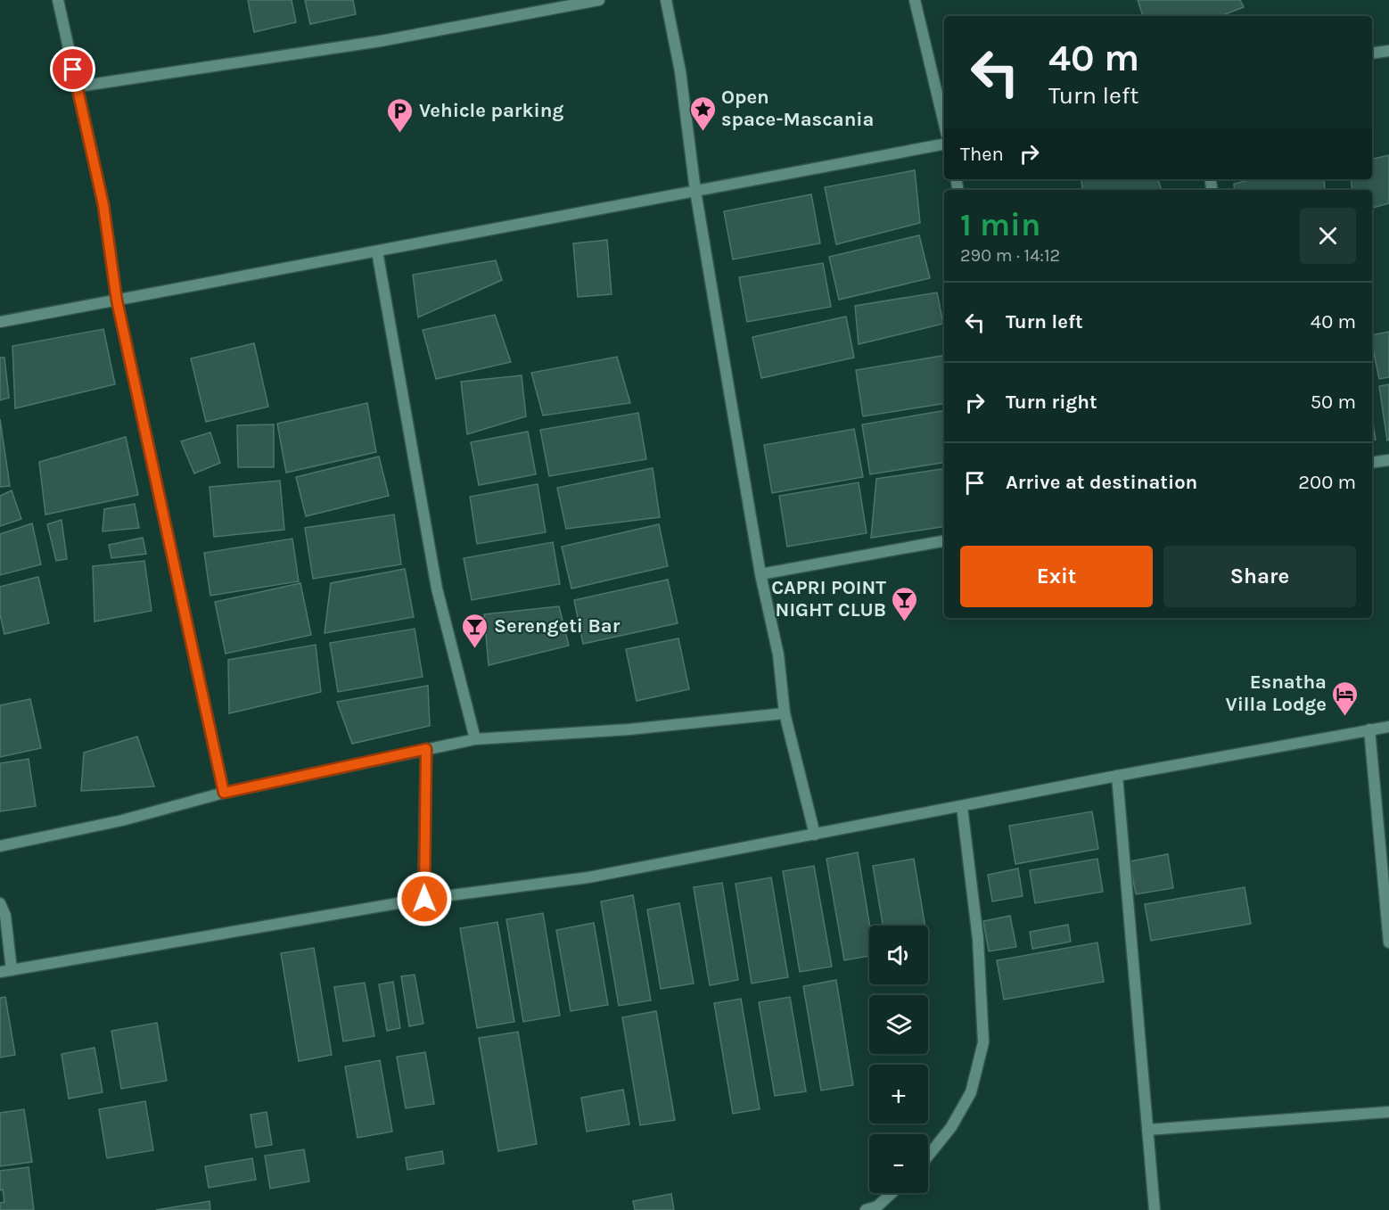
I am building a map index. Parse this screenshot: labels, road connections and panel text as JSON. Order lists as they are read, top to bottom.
{
  "places": {
    "place": ["Open space-Mascania"],
    "parking": ["Vehicle parking"],
    "bar": ["CAPRI POINT NIGHT CLUB", "Serengeti Bar"],
    "hotel": ["Esnatha Villa Lodge"]
  },
  "page": {
    "turn": ["40 m", "Turn left"],
    "then": "Then",
    "heading": ["1 min", "290 m · 14:12"],
    "list": [
      {
        "name": "Turn left",
        "value": "40 m"
      },
      {
        "name": "Turn right",
        "value": "50 m"
      },
      {
        "name": "Arrive at destination",
        "value": "200 m"
      }
    ],
    "buttons": ["Exit", "Share"],
    "map_buttons": ["+", "−"]
  }
}
